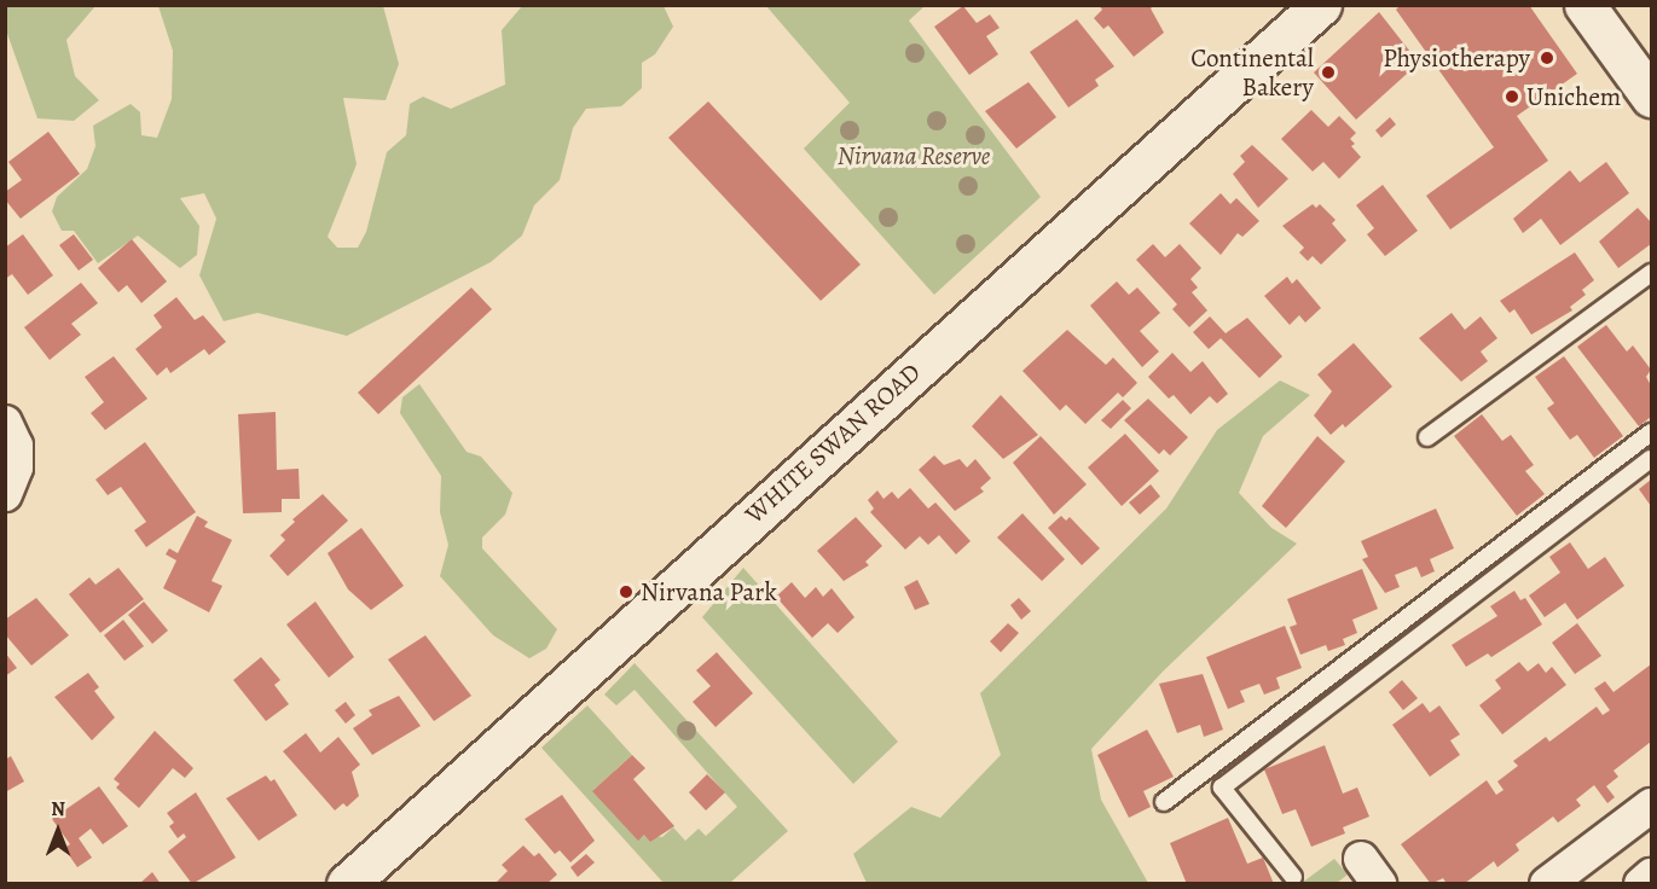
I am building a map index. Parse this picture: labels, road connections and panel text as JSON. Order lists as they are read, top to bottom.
{
  "streets": {
    "main road": ["WHITE SWAN ROAD"]
  },
  "parks": ["Nirvana Reserve"],
  "places": [
    "Physiotherapy",
    "Continental Bakery",
    "Unichem",
    "Nirvana Park"
  ],
  "north": "top"
}
